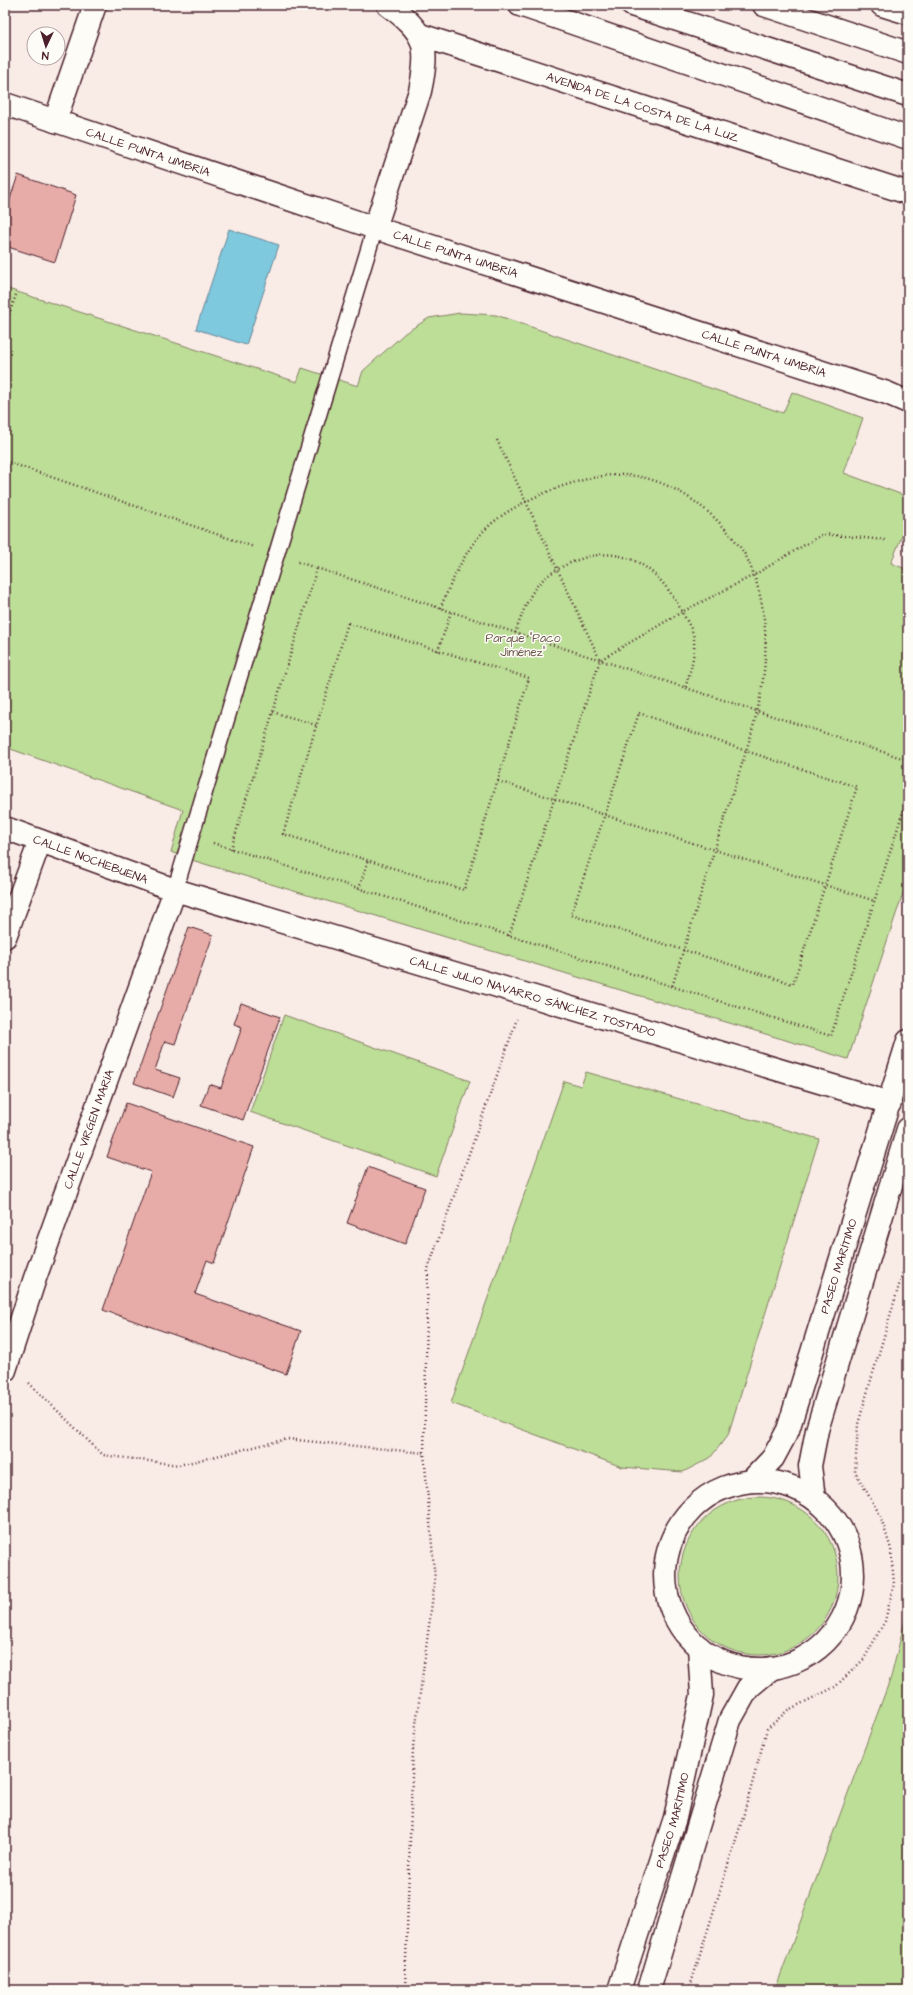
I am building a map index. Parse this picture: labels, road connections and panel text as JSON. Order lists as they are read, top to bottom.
{
  "streets": {
    "main road": [
      "AVENIDA DE LA COSTA DE LA LUZ",
      "CALLE PUNTA UMBRÍA",
      "CALLE NOCHEBUENA",
      "CALLE JULIO NAVARRO SÁNCHEZ TOSTADO",
      "CALLE VIRGEN MARÍA",
      "PASEO MARÍTIMO"
    ]
  },
  "crossings": [
    ["CALLE NOCHEBUENA", "CALLE JULIO NAVARRO SÁNCHEZ TOSTADO"],
    ["CALLE NOCHEBUENA", "CALLE VIRGEN MARÍA"],
    ["CALLE JULIO NAVARRO SÁNCHEZ TOSTADO", "CALLE VIRGEN MARÍA"],
    ["CALLE JULIO NAVARRO SÁNCHEZ TOSTADO", "PASEO MARÍTIMO"]
  ],
  "parks": ["Parque \"Paco Jiménez\""],
  "north": "bottom"
}
